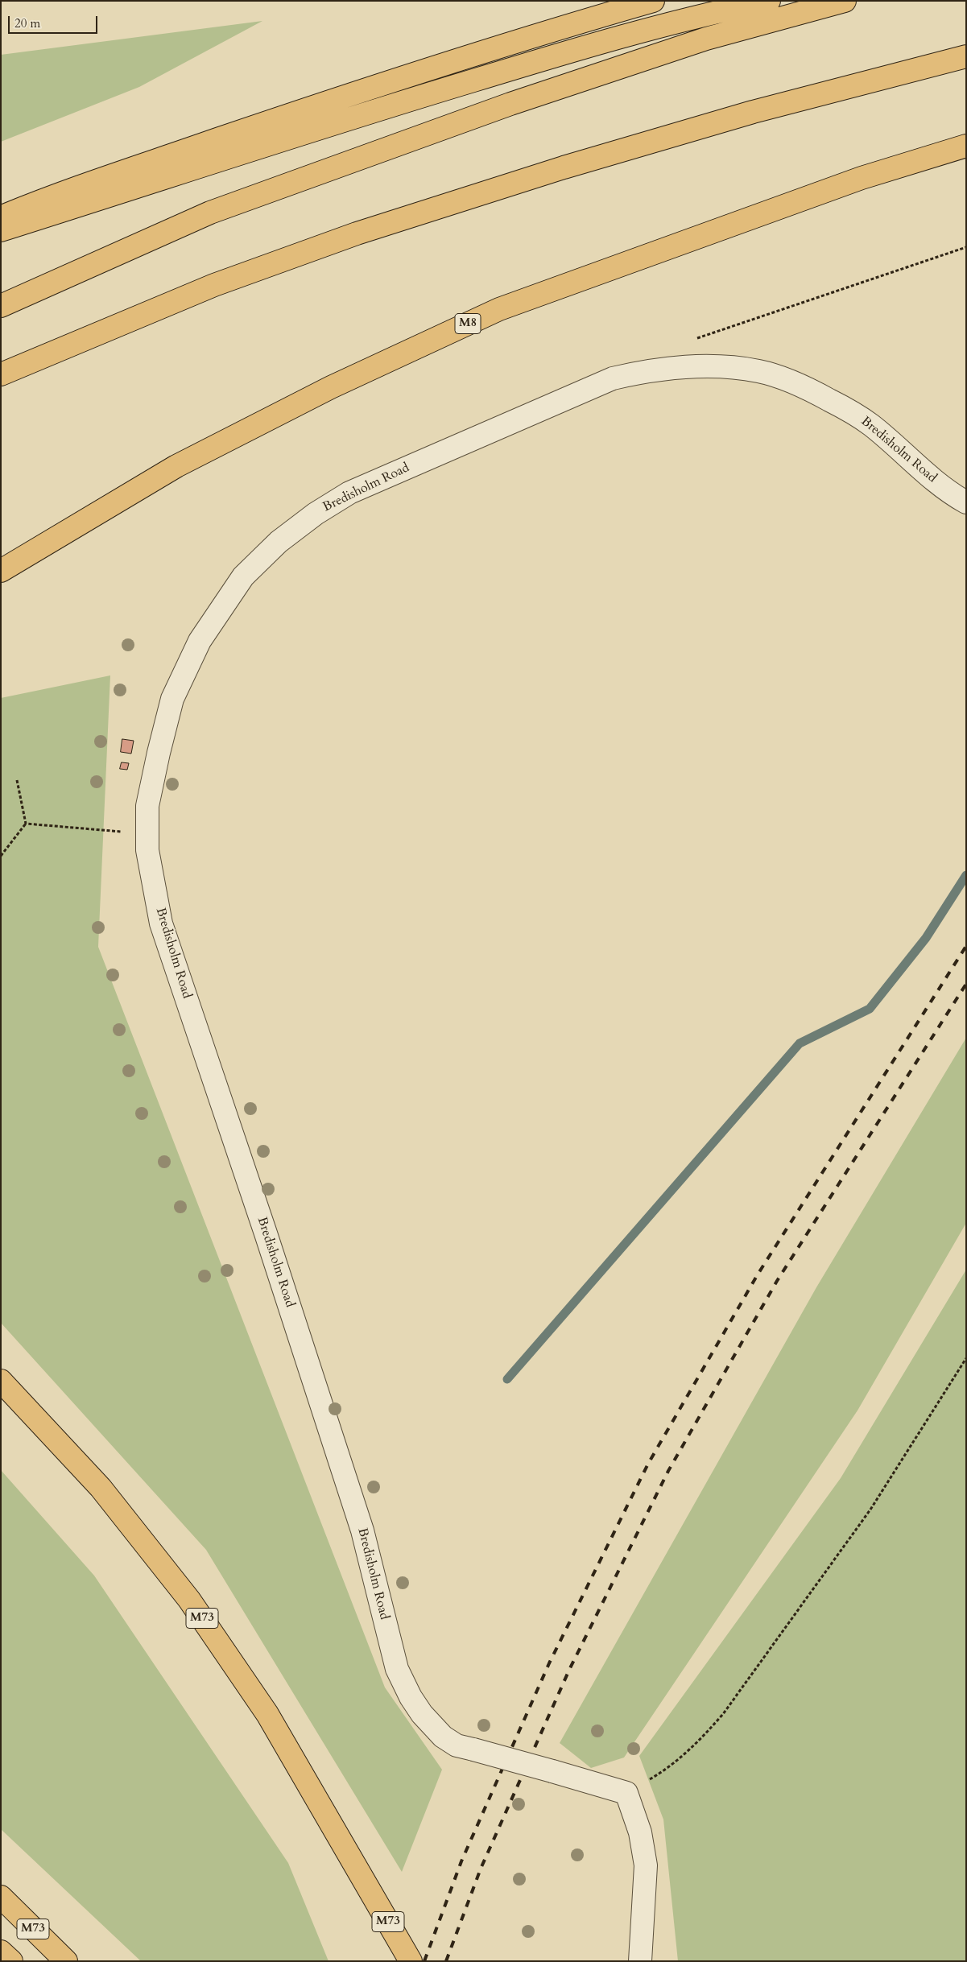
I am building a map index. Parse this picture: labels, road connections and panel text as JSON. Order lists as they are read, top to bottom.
{
  "streets": {
    "highway": ["M8", "M73"],
    "street": ["Bredisholm Road"]
  },
  "scale_bar": "20 m"
}
